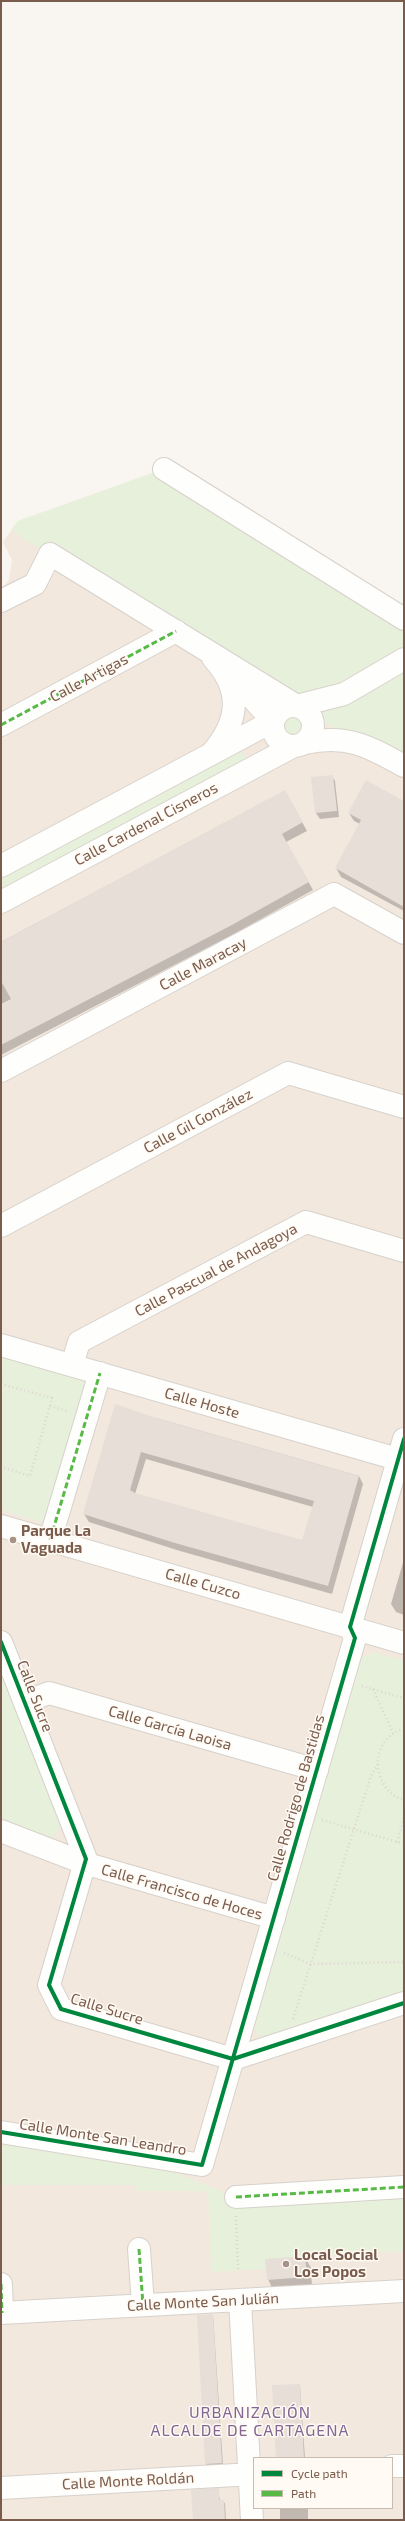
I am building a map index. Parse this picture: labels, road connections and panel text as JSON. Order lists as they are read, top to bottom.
{
  "streets": {
    "street": [
      "Calle Artigas",
      "Calle Cardenal Cisneros",
      "Calle Maracay",
      "Calle Gil González",
      "Calle Pascual de Andagoya",
      "Calle Hoste",
      "Calle Cuzco",
      "Calle Sucre",
      "Calle García Laoisa",
      "Calle Rodrigo de Bastidas",
      "Calle Francisco de Hoces",
      "Calle Monte San Leandro",
      "Calle Monte San Julián",
      "Calle Monte Roldán"
    ]
  },
  "crossings": [
    ["Calle Pascual de Andagoya", "Calle Hoste"],
    ["Calle Hoste", "Calle Rodrigo de Bastidas"],
    ["Calle Cuzco", "Calle Rodrigo de Bastidas"],
    ["Calle Sucre", "Calle García Laoisa"],
    ["Calle Sucre", "Calle Rodrigo de Bastidas"],
    ["Calle Sucre", "Calle Francisco de Hoces"],
    ["Calle García Laoisa", "Calle Rodrigo de Bastidas"],
    ["Calle Rodrigo de Bastidas", "Calle Francisco de Hoces"],
    ["Calle Rodrigo de Bastidas", "Calle Monte San Leandro"]
  ],
  "districts": ["URBANIZACIÓN ALCALDE DE CARTAGENA"],
  "places": ["Parque La Vaguada", "Local Social Los Popos"],
  "legend": ["Cycle path", "Path"]
}
